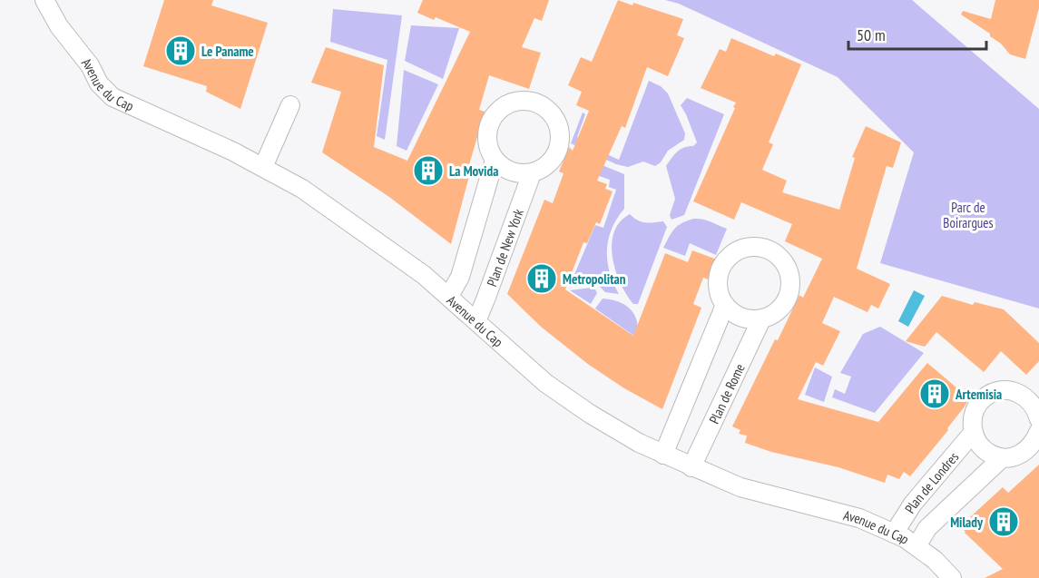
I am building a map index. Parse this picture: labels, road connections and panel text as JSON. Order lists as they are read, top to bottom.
{
  "streets": {
    "street": [
      "Avenue du Cap",
      "Plan de New York",
      "Plan de Rome",
      "Plan de Londres"
    ]
  },
  "crossings": [
    ["Avenue du Cap", "Plan de New York"],
    ["Avenue du Cap", "Plan de Rome"],
    ["Avenue du Cap", "Plan de Londres"]
  ],
  "parks": ["Parc de Boirargues"],
  "places": {
    "building": [
      "Le Paname",
      "La Movida",
      "Metropolitan",
      "Artemisia",
      "Milady"
    ]
  },
  "scale_bar": "50 m"
}
